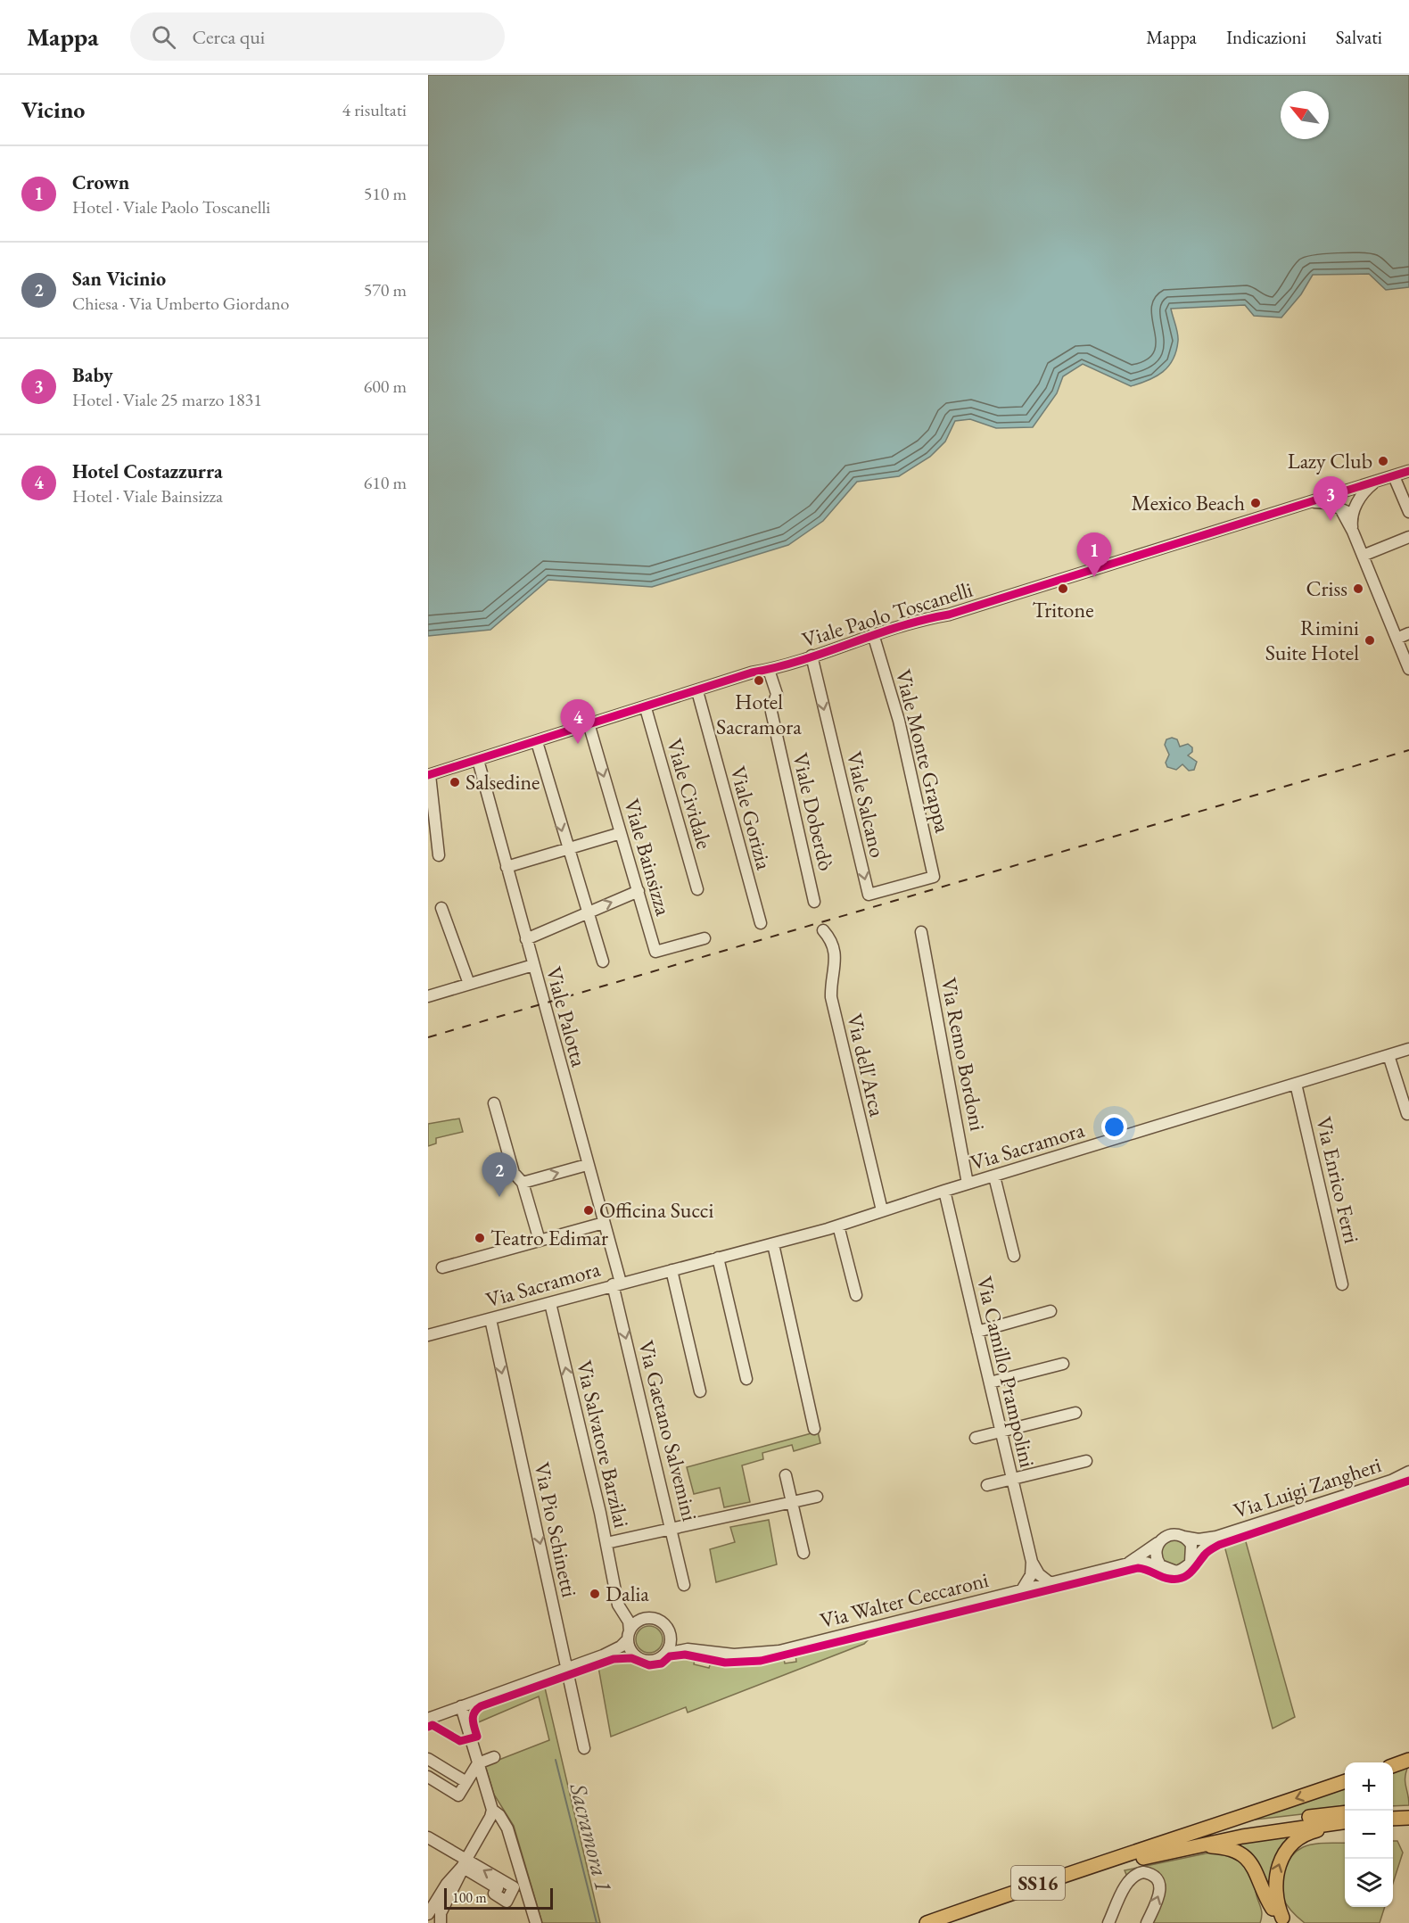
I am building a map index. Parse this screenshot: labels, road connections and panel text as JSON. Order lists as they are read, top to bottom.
{
  "streets": {
    "main road": ["SS16"],
    "street": [
      "Viale Paolo Toscanelli",
      "Viale Monte Grappa",
      "Viale Cividale",
      "Viale Salcano",
      "Viale Doberdò",
      "Viale Gorizia",
      "Viale Bainsizza",
      "Viale Palotta",
      "Via Remo Bordoni",
      "Via dell'Arca",
      "Via Sacramora",
      "Via Enrico Ferri",
      "Via Camillo Prampolini",
      "Via Gaetano Salvemini",
      "Via Salvatore Barzilai",
      "Via Luigi Zangheri",
      "Via Pio Schinetti",
      "Via Walter Ceccaroni"
    ]
  },
  "crossings": [
    ["Viale Paolo Toscanelli", "Viale Monte Grappa"],
    ["Viale Paolo Toscanelli", "Viale Cividale"],
    ["Viale Paolo Toscanelli", "Viale Salcano"],
    ["Viale Paolo Toscanelli", "Viale Doberdò"],
    ["Viale Paolo Toscanelli", "Viale Gorizia"],
    ["Viale Paolo Toscanelli", "Viale Bainsizza"],
    ["Viale Paolo Toscanelli", "Viale Palotta"],
    ["Viale Monte Grappa", "Viale Salcano"],
    ["Viale Palotta", "Via Sacramora"],
    ["Viale Palotta", "Via Gaetano Salvemini"],
    ["Via Remo Bordoni", "Via Sacramora"],
    ["Via dell'Arca", "Via Sacramora"],
    ["Via Sacramora", "Via Enrico Ferri"],
    ["Via Sacramora", "Via Camillo Prampolini"],
    ["Via Sacramora", "Via Gaetano Salvemini"],
    ["Via Sacramora", "Via Salvatore Barzilai"],
    ["Via Sacramora", "Via Pio Schinetti"],
    ["Via Camillo Prampolini", "Via Walter Ceccaroni"],
    ["Via Salvatore Barzilai", "Via Walter Ceccaroni"],
    ["Via Luigi Zangheri", "Via Walter Ceccaroni"]
  ],
  "one_way": ["Viale Salcano", "Via Salvatore Barzilai", "Via Pio Schinetti"],
  "water": ["Sacramora 1"],
  "places": [
    "Lazy Club",
    "Mexico Beach",
    "Tritone",
    "Criss",
    "Rimini Suite Hotel",
    "Hotel Sacramora",
    "Salsedine",
    "Officina Succi",
    "Teatro Edimar",
    "Dalia"
  ],
  "scale_bar": "100 m",
  "north": "top left",
  "page": {
    "header": "Mappa",
    "search": "Cerca qui",
    "nav": ["Mappa", "Indicazioni", "Salvati"],
    "heading": ["Vicino", "4 risultati"],
    "list": [
      {
        "mark": "1",
        "name": "Crown",
        "note": "Hotel · Viale Paolo Toscanelli",
        "value": "510 m"
      },
      {
        "mark": "2",
        "name": "San Vicinio",
        "note": "Chiesa · Via Umberto Giordano",
        "value": "570 m"
      },
      {
        "mark": "3",
        "name": "Baby",
        "note": "Hotel · Viale 25 marzo 1831",
        "value": "600 m"
      },
      {
        "mark": "4",
        "name": "Hotel Costazzurra",
        "note": "Hotel · Viale Bainsizza",
        "value": "610 m"
      }
    ],
    "pins": [
      "3",
      "1",
      "4",
      "2"
    ],
    "map_buttons": ["+", "−"],
    "scale": "100 m"
  }
}
